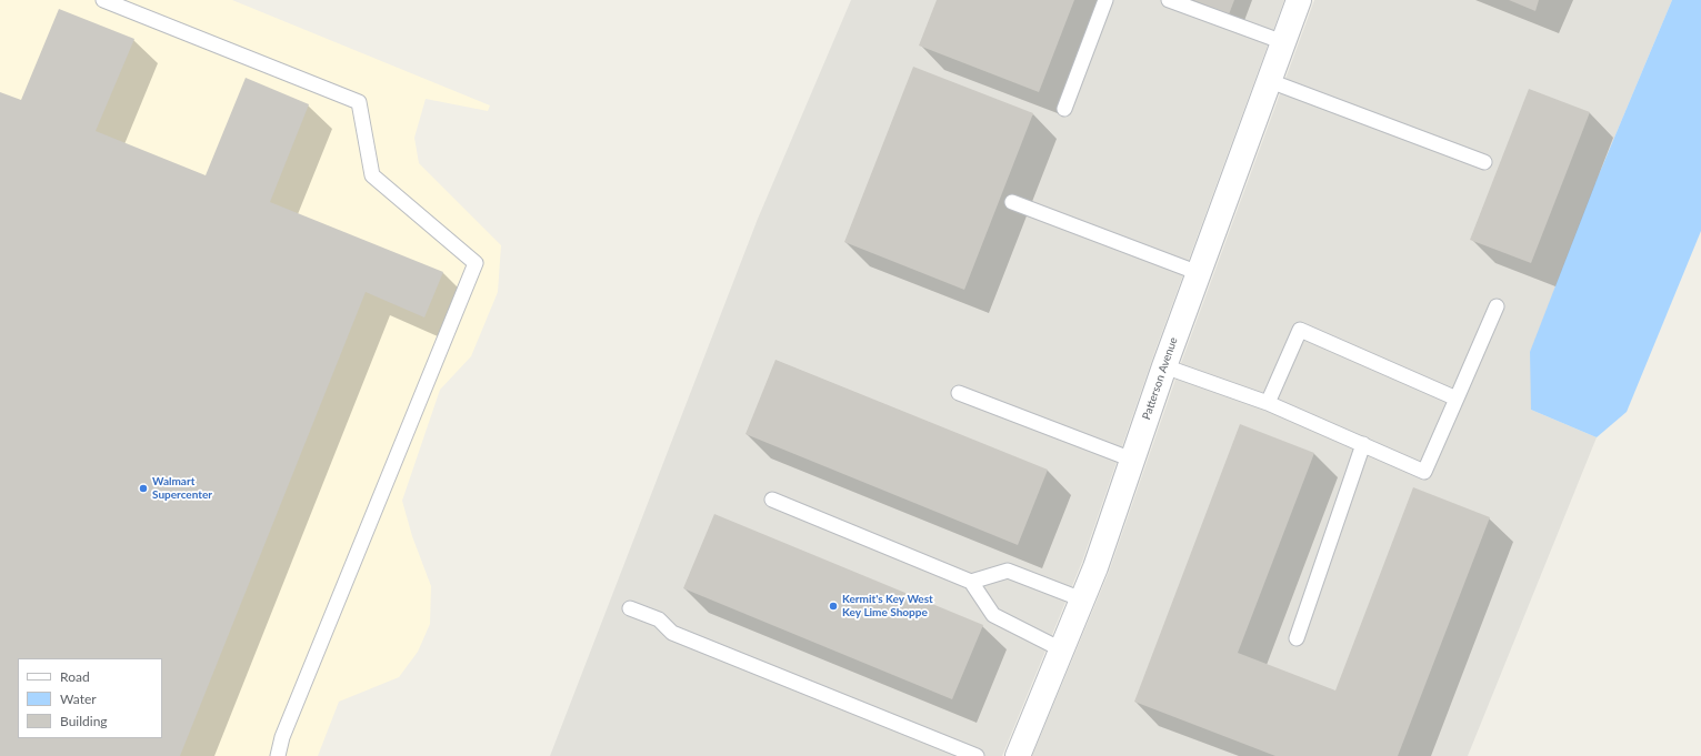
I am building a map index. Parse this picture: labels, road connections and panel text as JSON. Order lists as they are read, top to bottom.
{
  "streets": {
    "street": ["Patterson Avenue"]
  },
  "places": ["Walmart Supercenter", "Kermit's Key West Key Lime Shoppe"],
  "legend": ["Road", "Water", "Building"]
}
